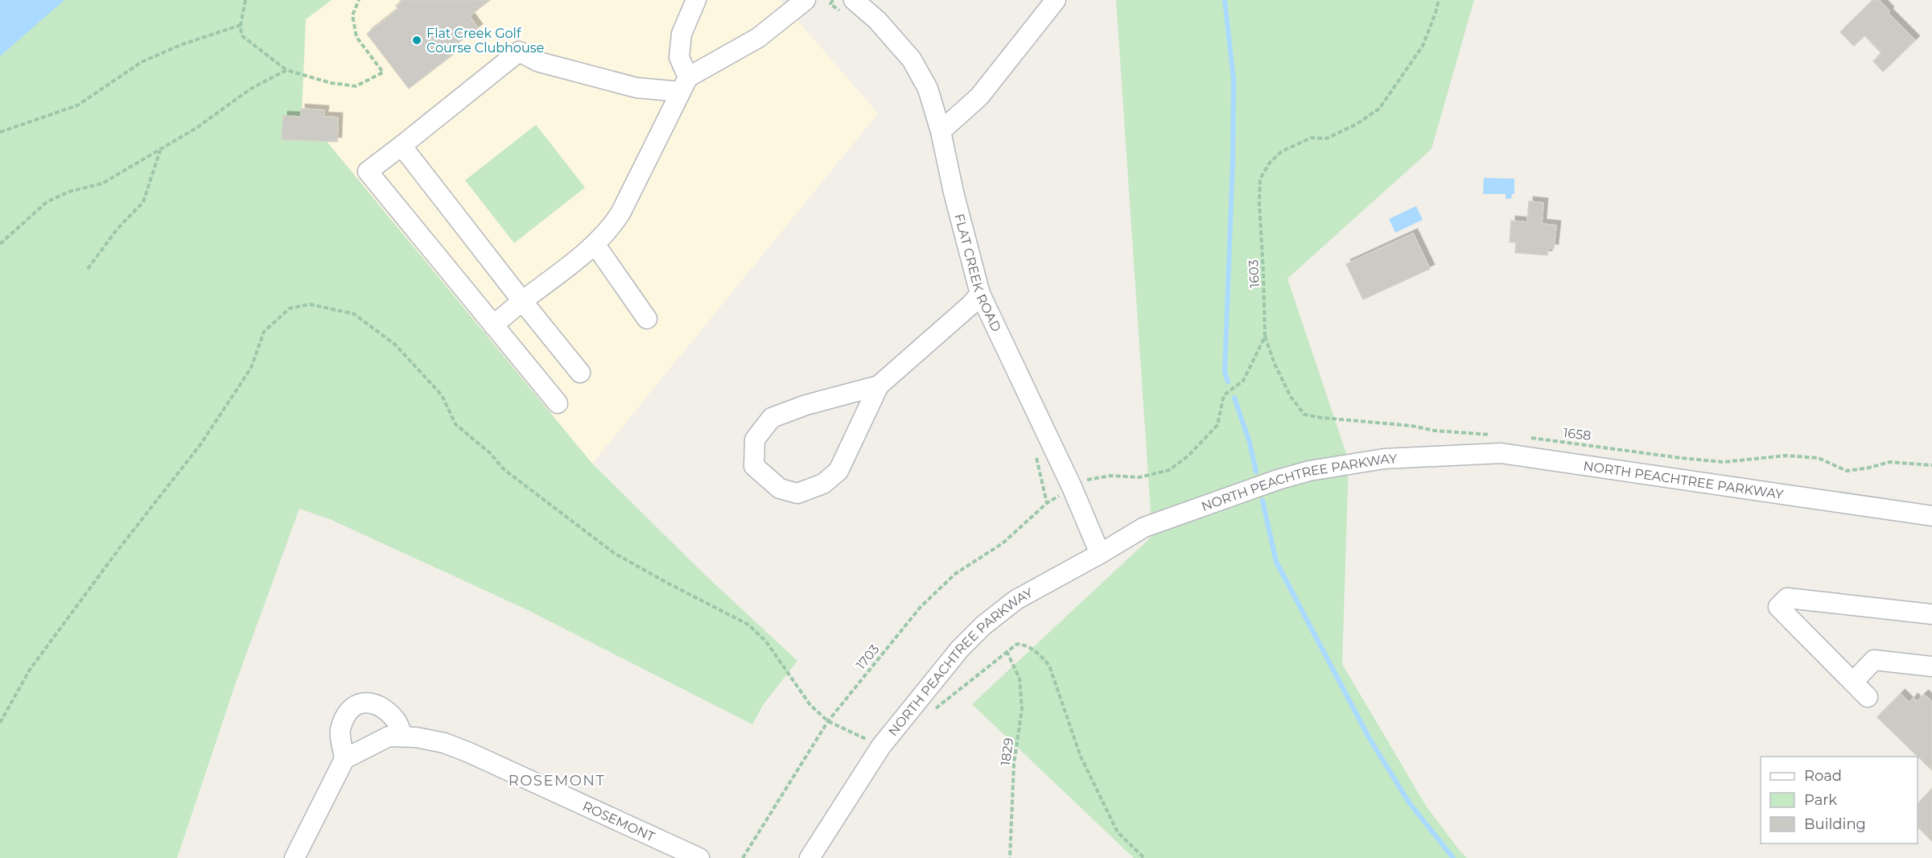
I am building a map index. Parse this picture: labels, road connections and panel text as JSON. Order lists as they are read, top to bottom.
{
  "streets": {
    "street": ["FLAT CREEK ROAD", "NORTH PEACHTREE PARKWAY", "ROSEMONT"],
    "path": [
      "1603",
      "1658",
      "1703",
      "1829"
    ]
  },
  "crossings": [
    ["FLAT CREEK ROAD", "1603"],
    ["FLAT CREEK ROAD", "NORTH PEACHTREE PARKWAY"],
    ["1603", "1703"]
  ],
  "districts": ["ROSEMONT"],
  "places": ["Flat Creek Golf Course Clubhouse"],
  "legend": ["Road", "Park", "Building"]
}
